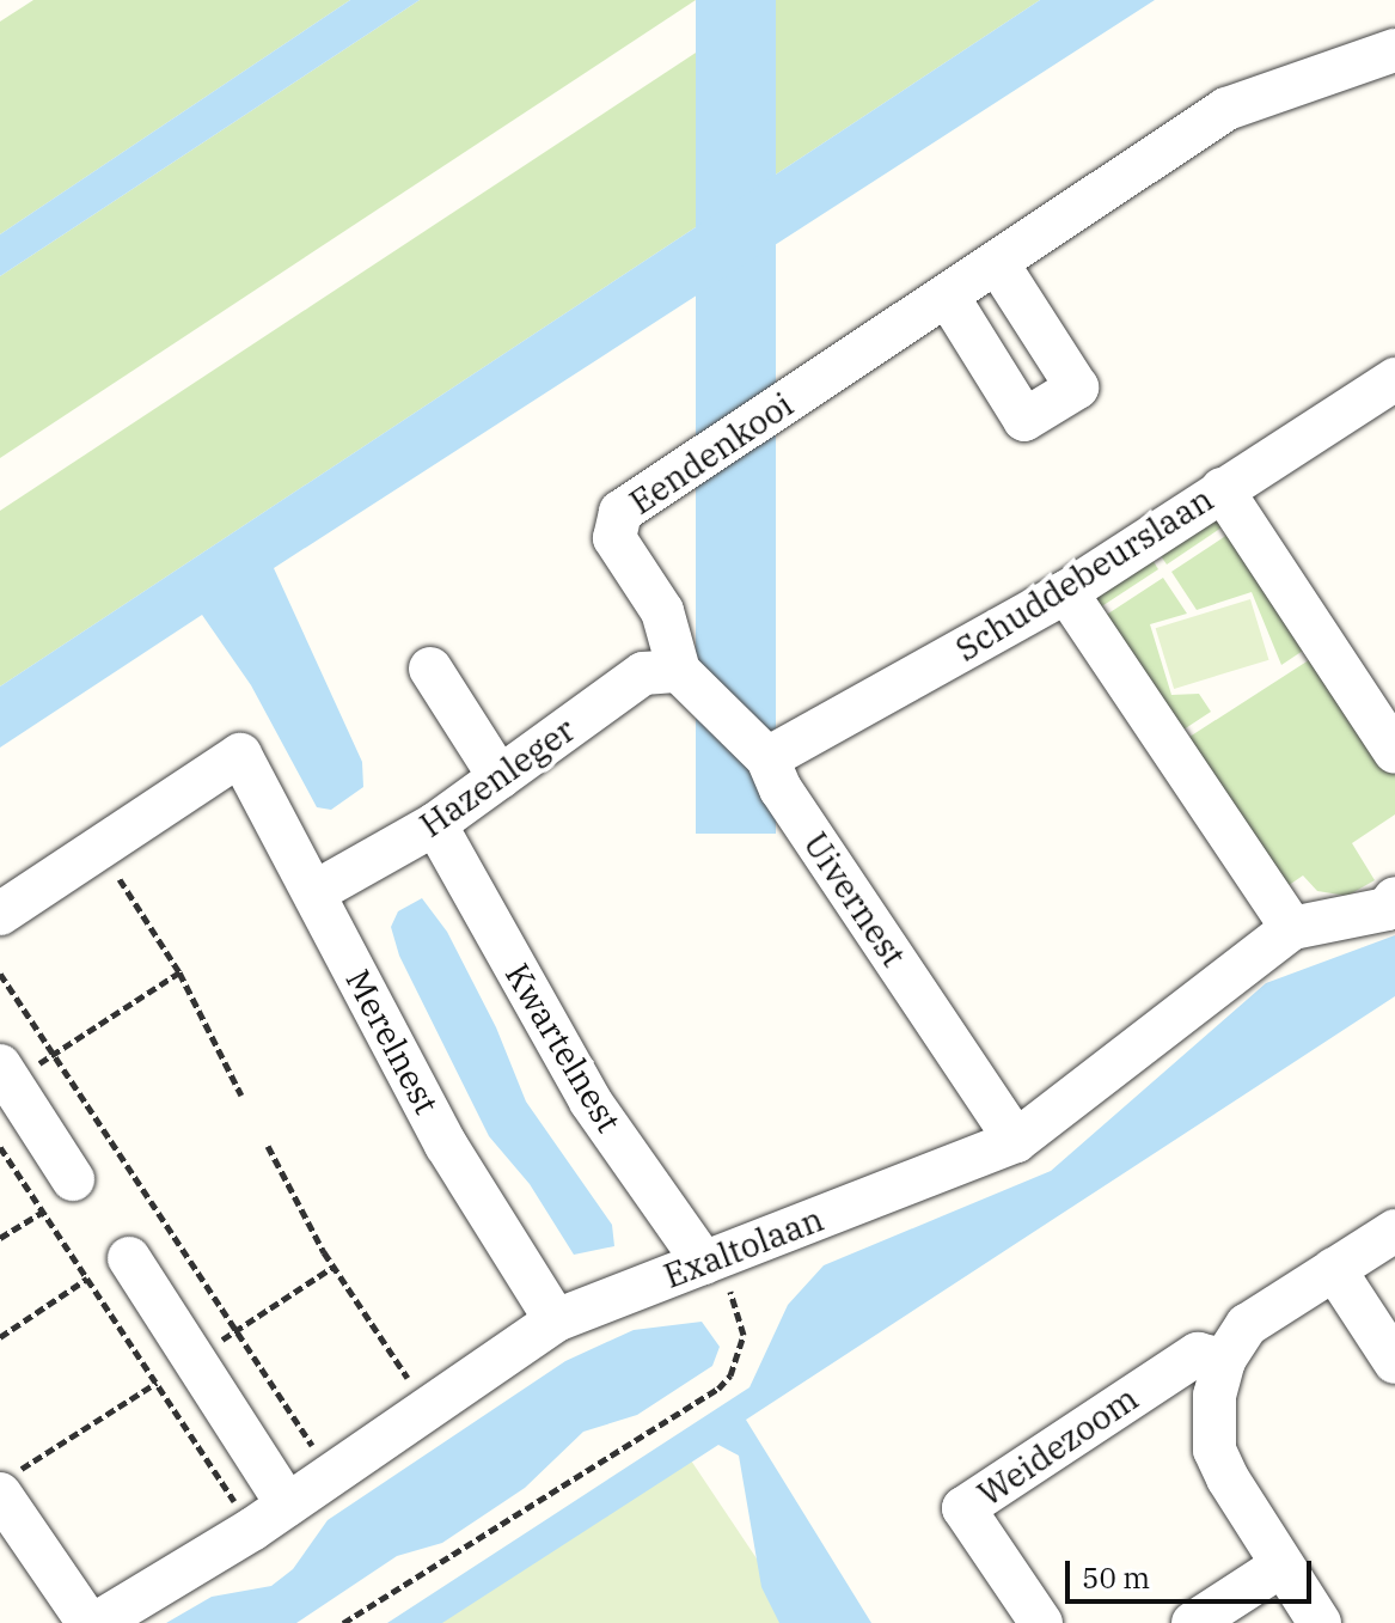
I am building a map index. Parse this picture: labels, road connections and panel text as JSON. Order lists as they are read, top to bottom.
{
  "streets": {
    "street": [
      "Eendenkooi",
      "Schuddebeurslaan",
      "Hazenleger",
      "Uivernest",
      "Merelnest",
      "Kwartelnest",
      "Exaltolaan",
      "Weidezoom"
    ]
  },
  "crossings": [
    ["Eendenkooi", "Hazenleger"],
    ["Eendenkooi", "Uivernest"],
    ["Schuddebeurslaan", "Uivernest"],
    ["Hazenleger", "Uivernest"],
    ["Hazenleger", "Merelnest"],
    ["Hazenleger", "Kwartelnest"],
    ["Uivernest", "Exaltolaan"],
    ["Merelnest", "Exaltolaan"],
    ["Kwartelnest", "Exaltolaan"]
  ],
  "scale_bar": "50 m"
}
